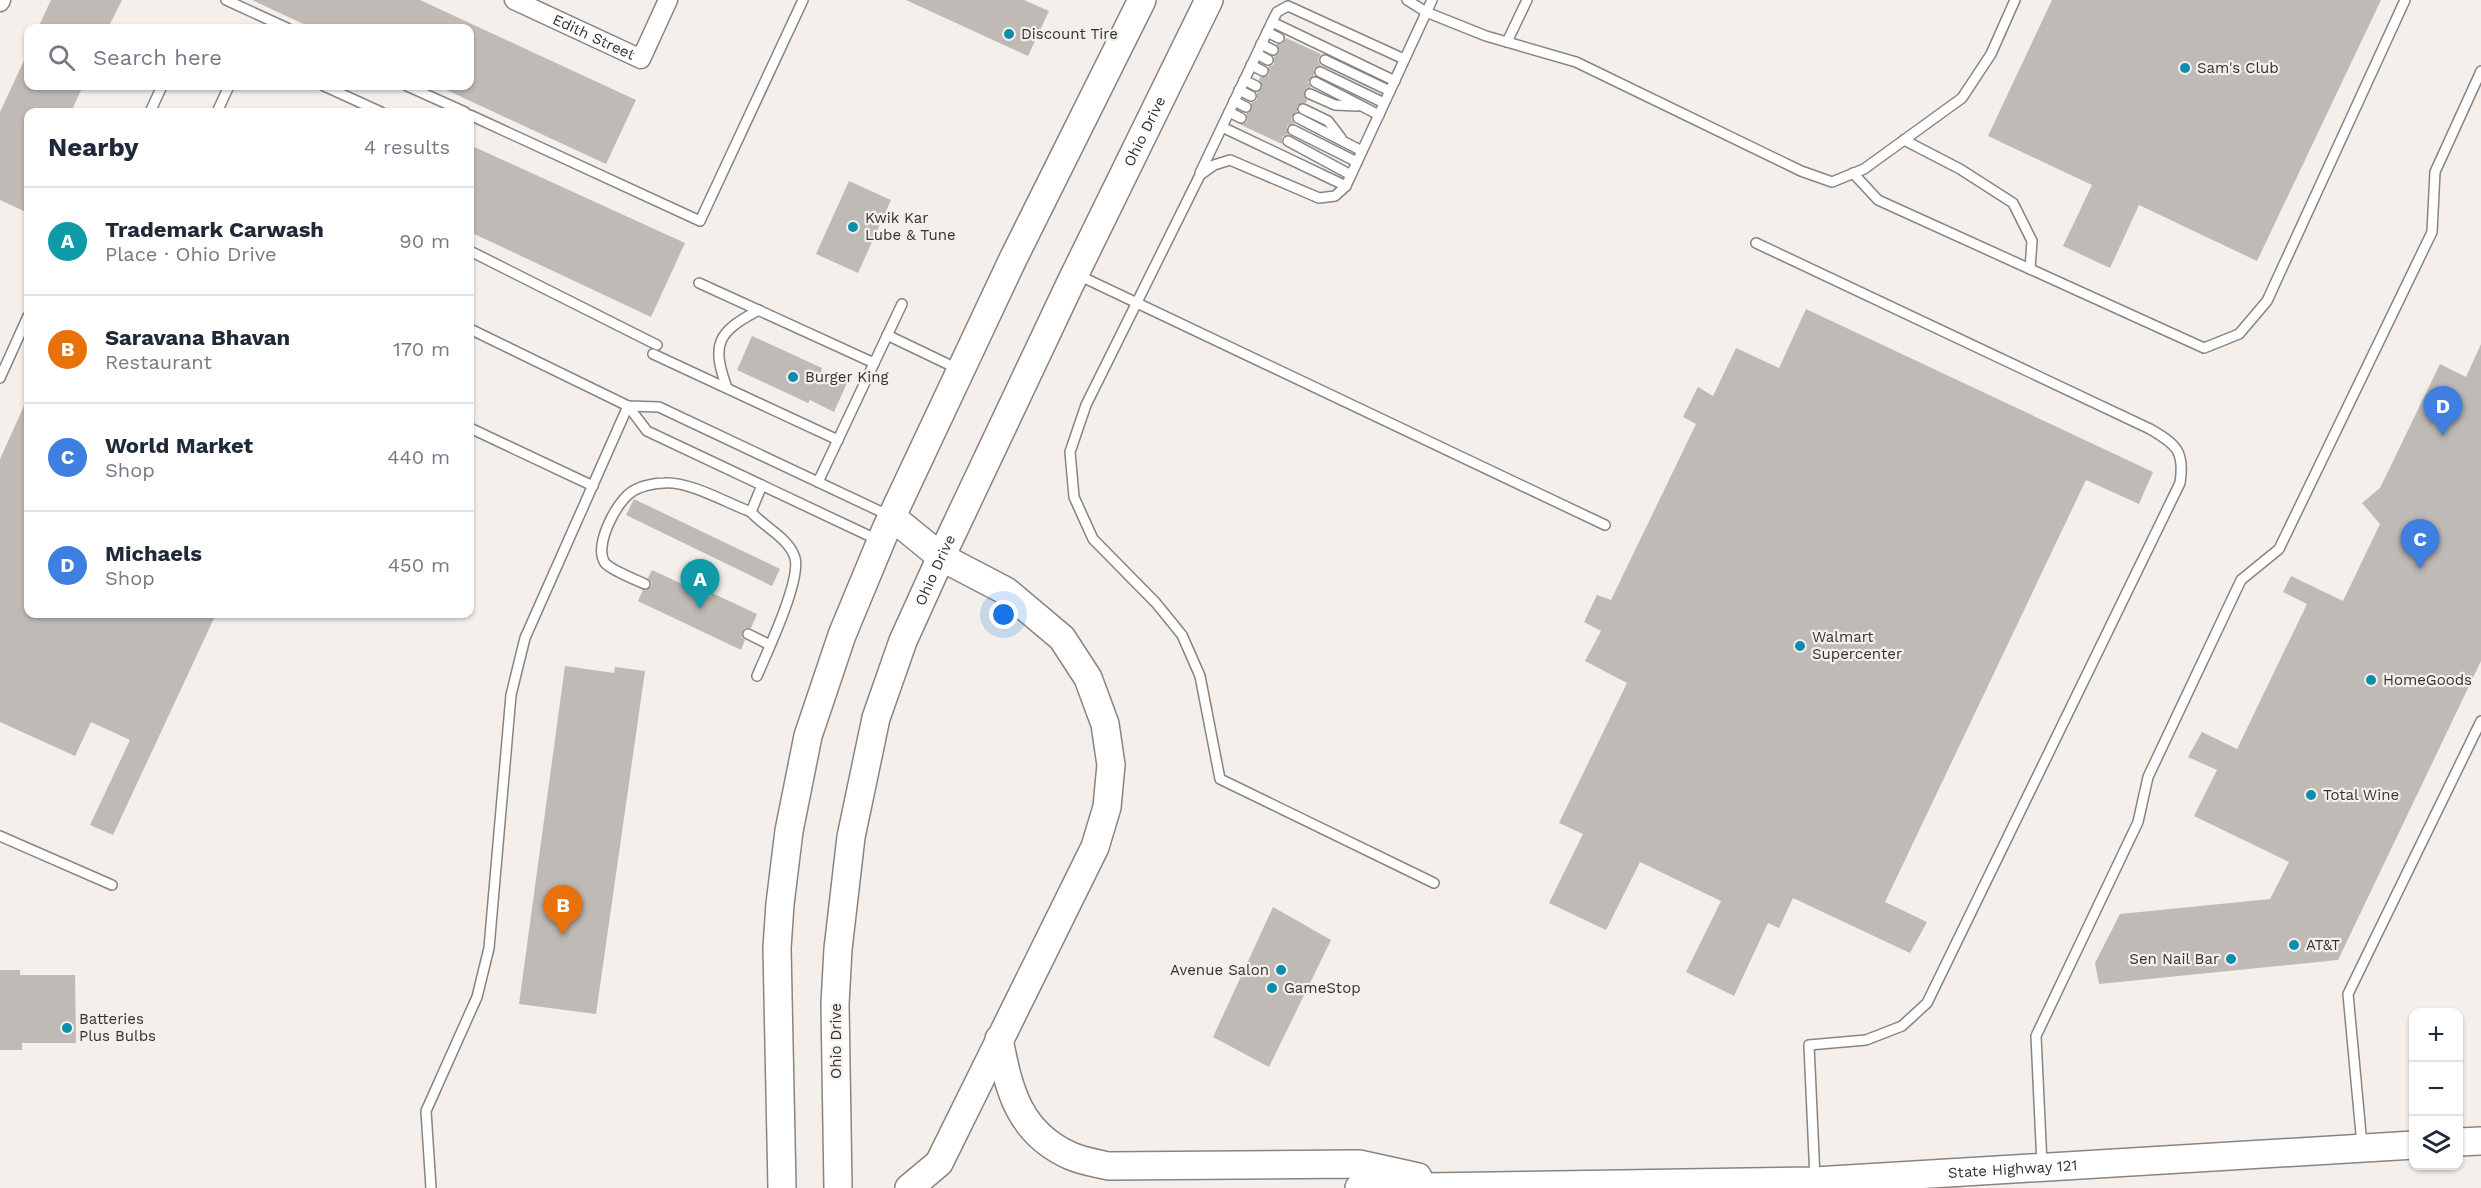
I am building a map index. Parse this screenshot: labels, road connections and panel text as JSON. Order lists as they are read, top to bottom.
{
  "streets": {
    "main road": ["Ohio Drive", "State Highway 121"],
    "street": ["Edith Street"]
  },
  "places": [
    "Discount Tire",
    "Sam's Club",
    "Kwik Kar Lube & Tune",
    "Burger King",
    "Walmart Supercenter",
    "HomeGoods",
    "Total Wine",
    "AT&T",
    "Sen Nail Bar",
    "Avenue Salon",
    "GameStop",
    "Batteries Plus Bulbs"
  ],
  "page": {
    "search": "Search here",
    "heading": ["Nearby", "4 results"],
    "list": [
      {
        "mark": "A",
        "name": "Trademark Carwash",
        "note": "Place · Ohio Drive",
        "value": "90 m"
      },
      {
        "mark": "B",
        "name": "Saravana Bhavan",
        "note": "Restaurant",
        "value": "170 m"
      },
      {
        "mark": "C",
        "name": "World Market",
        "note": "Shop",
        "value": "440 m"
      },
      {
        "mark": "D",
        "name": "Michaels",
        "note": "Shop",
        "value": "450 m"
      }
    ],
    "pins": [
      "D",
      "C",
      "A",
      "B"
    ],
    "map_buttons": ["+", "−"]
  }
}
